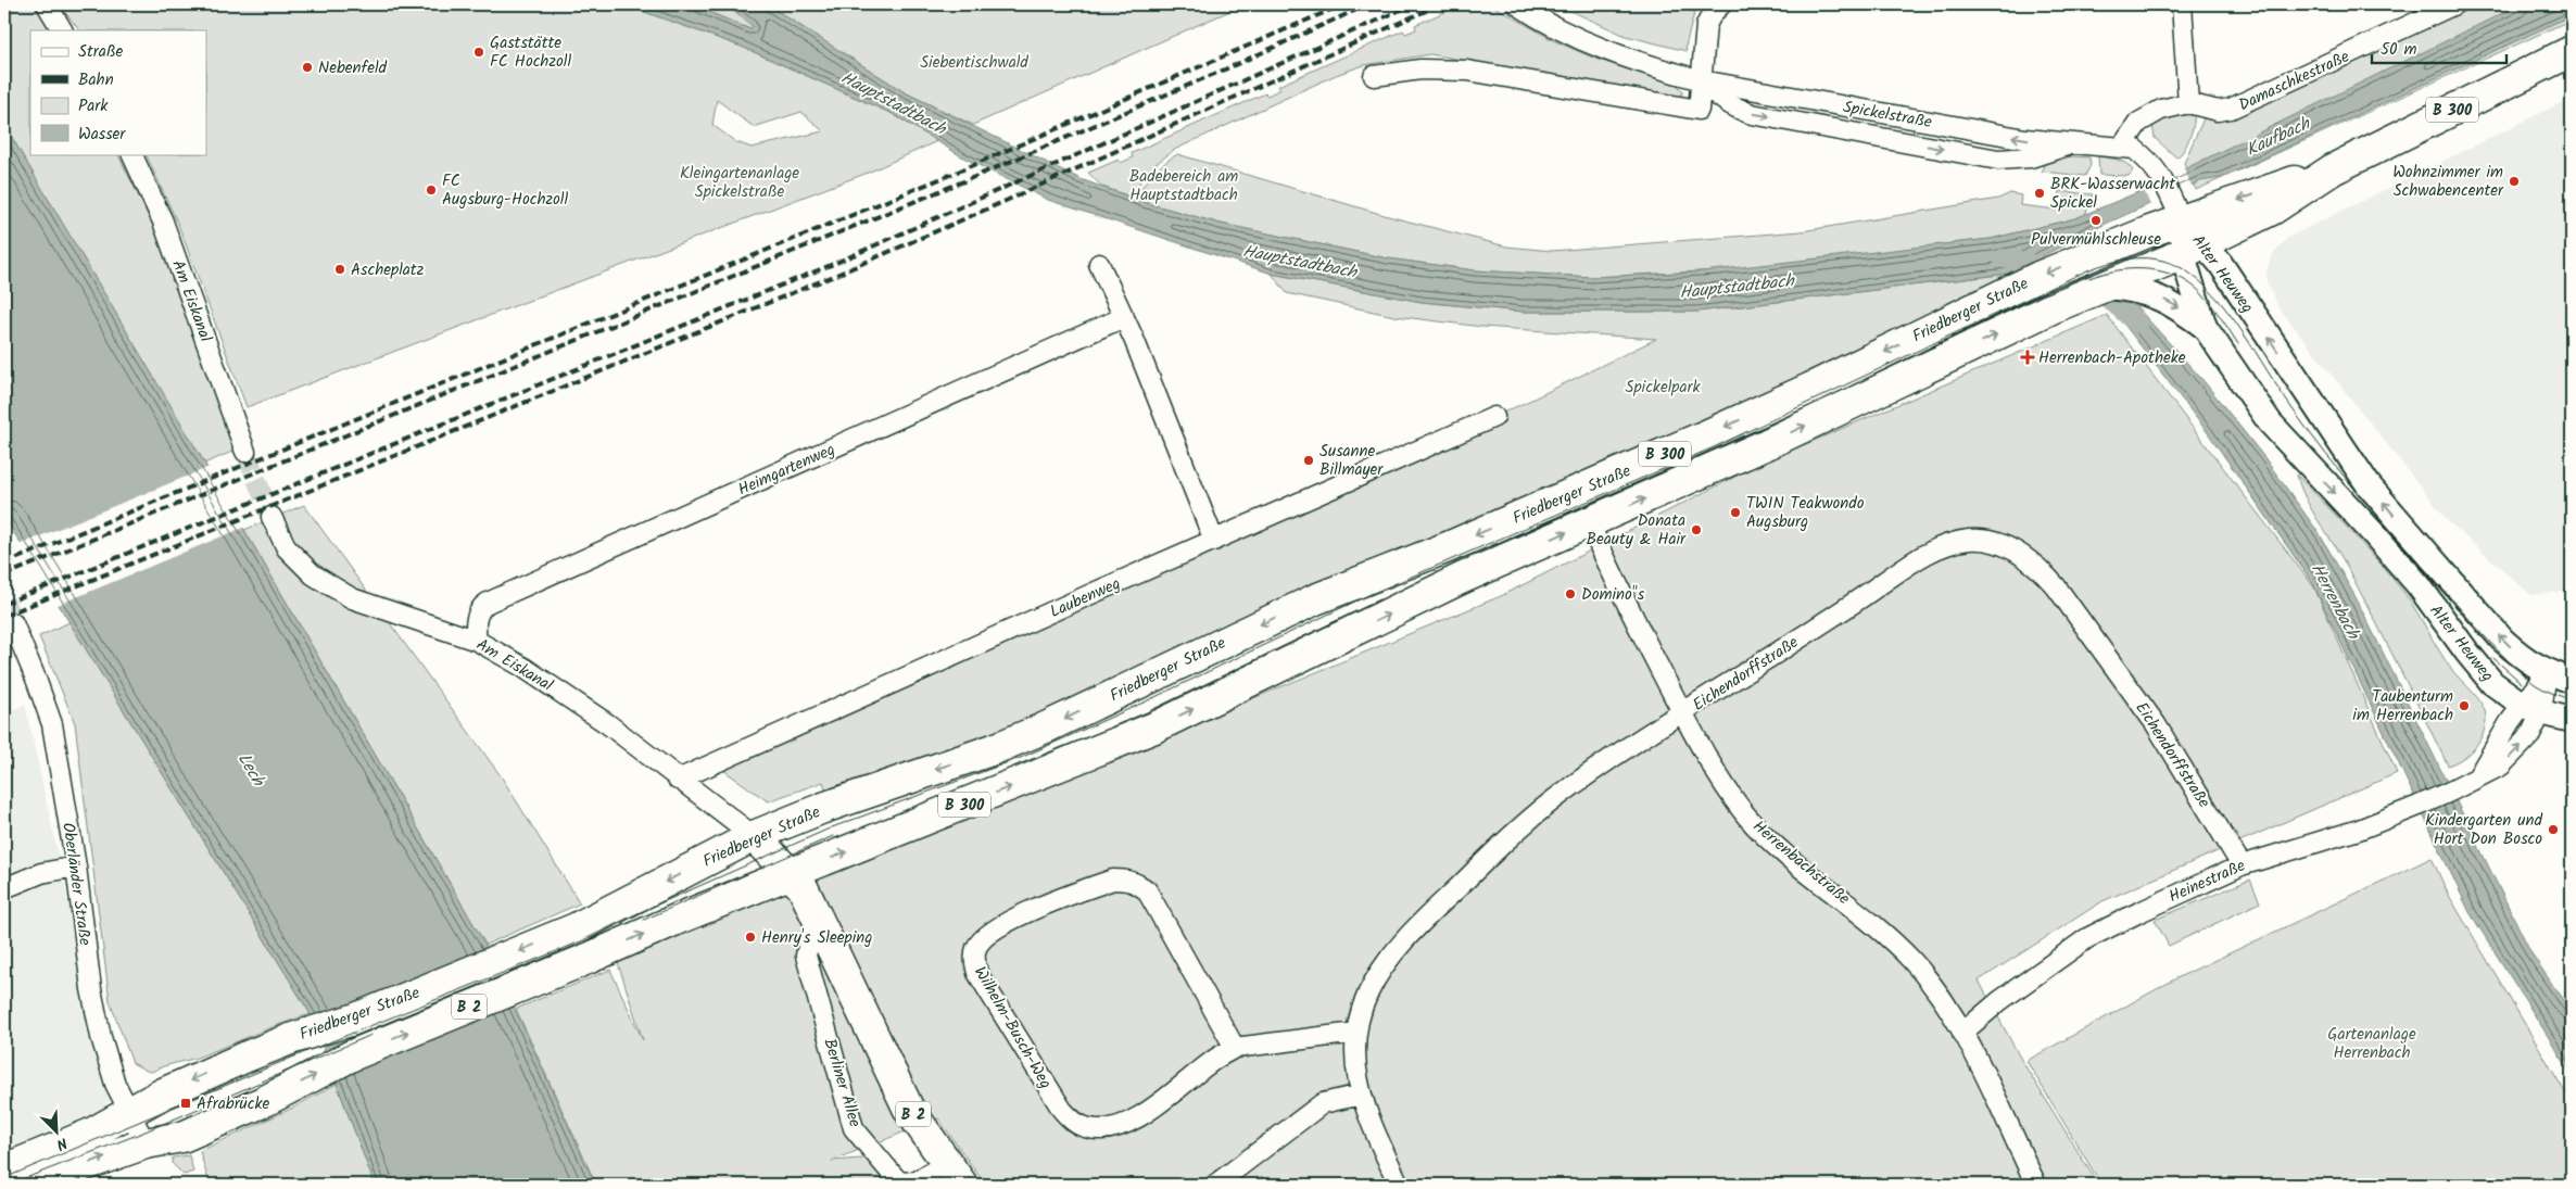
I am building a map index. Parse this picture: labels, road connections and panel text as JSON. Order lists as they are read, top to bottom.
{
  "streets": {
    "main road": [
      "B 300",
      "Friedberger Straße",
      "B 2",
      "Berliner Allee"
    ],
    "street": [
      "Damaschkestraße",
      "Spickelstraße",
      "Alter Heuweg",
      "Am Eiskanal",
      "Heimgartenweg",
      "Laubenweg",
      "Eichendorffstraße",
      "Herrenbachstraße",
      "Heinestraße",
      "Oberländer Straße",
      "Wilhelm-Busch-Weg"
    ]
  },
  "crossings": [
    ["Spickelstraße", "Alter Heuweg"],
    ["Spickelstraße", "Friedberger Straße"],
    ["Alter Heuweg", "Friedberger Straße"],
    ["Alter Heuweg", "Heinestraße"],
    ["Am Eiskanal", "Friedberger Straße"],
    ["Am Eiskanal", "Heimgartenweg"],
    ["Am Eiskanal", "Laubenweg"],
    ["Am Eiskanal", "Berliner Allee"],
    ["Friedberger Straße", "Herrenbachstraße"],
    ["Friedberger Straße", "Oberländer Straße"],
    ["Friedberger Straße", "Berliner Allee"],
    ["Eichendorffstraße", "Herrenbachstraße"],
    ["Eichendorffstraße", "Heinestraße"],
    ["Eichendorffstraße", "Wilhelm-Busch-Weg"],
    ["Herrenbachstraße", "Heinestraße"]
  ],
  "water": [
    "Hauptstadtbach",
    "Kaufbach",
    "Herrenbach",
    "Lech"
  ],
  "parks": [
    "Siebentischwald",
    "Kleingartenanlage Spickelstraße",
    "Badebereich am Hauptstadtbach",
    "Spickelpark",
    "Gartenanlage Herrenbach"
  ],
  "places": {
    "other": [
      "Gaststätte FC Hochzoll",
      "Nebenfeld",
      "Wohnzimmer im Schwabencenter",
      "FC Augsburg-Hochzoll",
      "BRK-Wasserwacht Spickel",
      "Pulvermühlschleuse",
      "Ascheplatz",
      "Susanne Billmayer",
      "TWIN Teakwondo Augsburg",
      "Donata Beauty & Hair",
      "Domino\"s",
      "Taubenturm im Herrenbach",
      "Kindergarten und Hort Don Bosco",
      "Henry's Sleeping"
    ],
    "health": ["Herrenbach-Apotheke"],
    "transit": ["Afrabrücke"]
  },
  "legend": [
    "Straße",
    "Bahn",
    "Park",
    "Wasser"
  ],
  "scale_bar": "50 m",
  "north": "bottom right"
}
